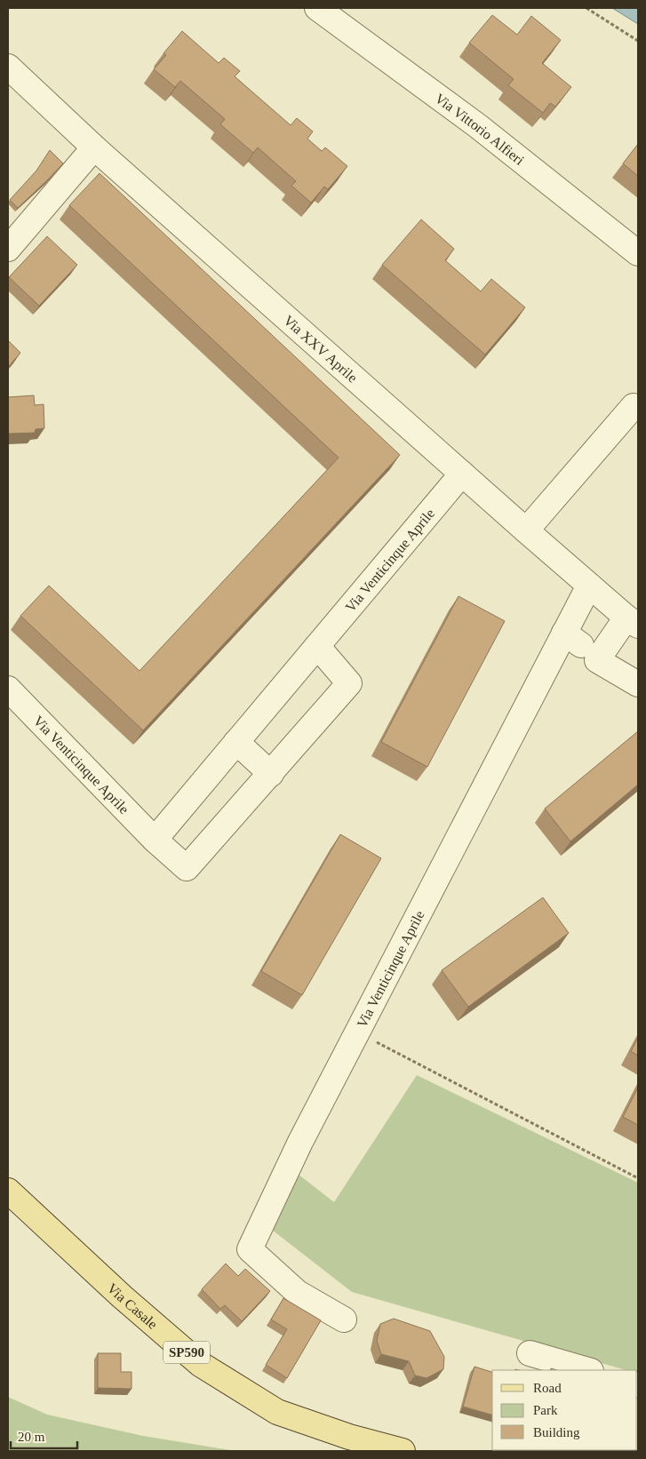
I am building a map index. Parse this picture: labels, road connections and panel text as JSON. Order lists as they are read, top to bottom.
{
  "streets": {
    "main road": ["Via Casale", "SP590"],
    "street": ["Via Vittorio Alfieri", "Via XXV Aprile", "Via Venticinque Aprile"]
  },
  "crossings": [
    ["Via XXV Aprile", "Via Venticinque Aprile"]
  ],
  "legend": ["Road", "Park", "Building"],
  "scale_bar": "20 m"
}
